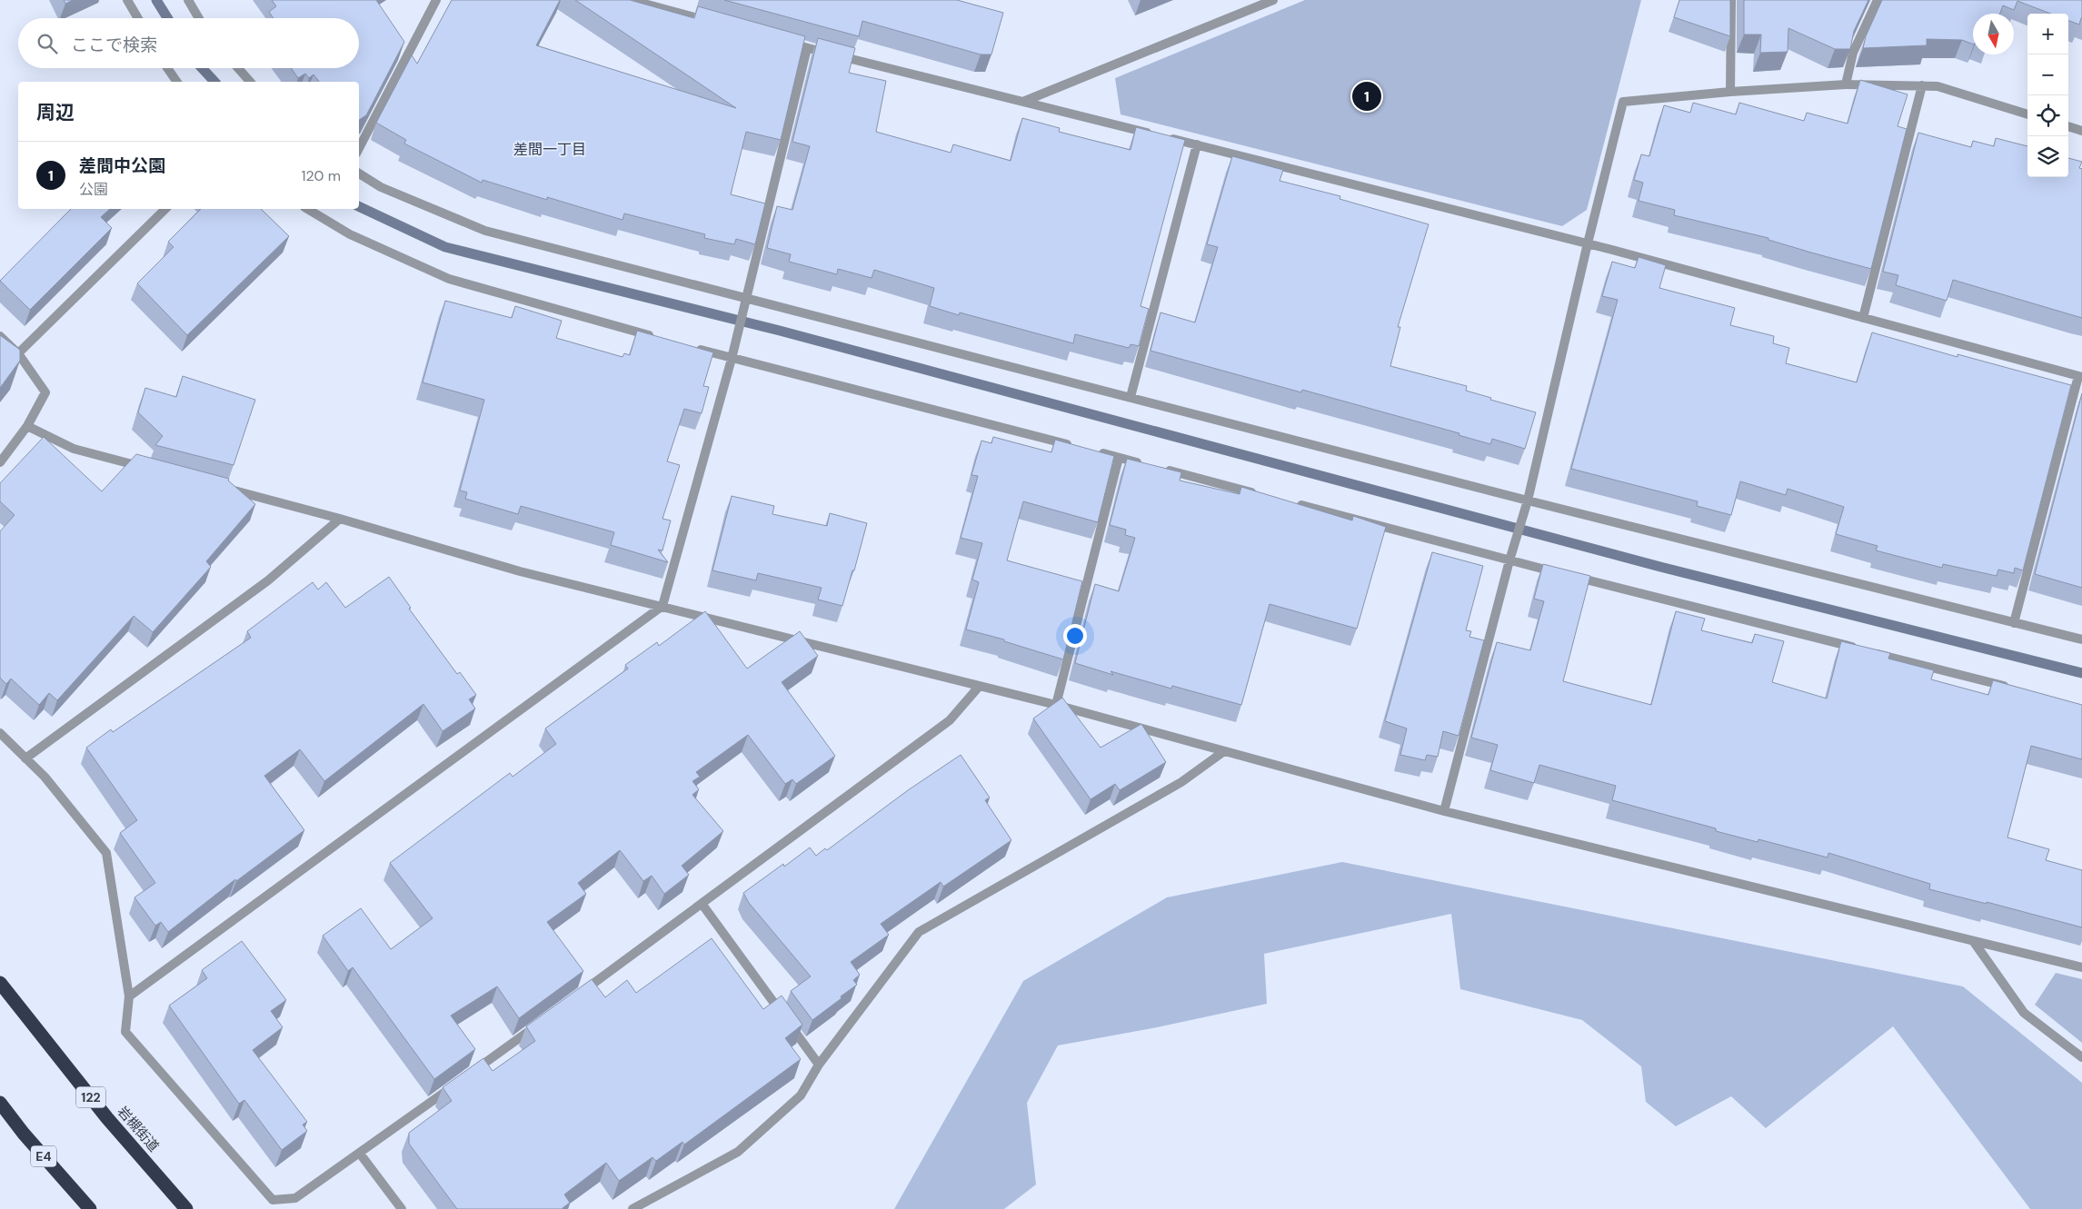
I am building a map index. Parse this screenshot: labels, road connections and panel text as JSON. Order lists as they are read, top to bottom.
{
  "streets": {
    "highway": ["122", "岩槻街道", "E4"]
  },
  "districts": ["差間一丁目"],
  "north": "bottom",
  "page": {
    "map_buttons": ["+", "−"],
    "search": "ここで検索",
    "pins": "1",
    "heading": "周辺",
    "list": [
      {
        "mark": "1",
        "name": "差間中公園",
        "note": "公園",
        "value": "120 m"
      }
    ]
  }
}
